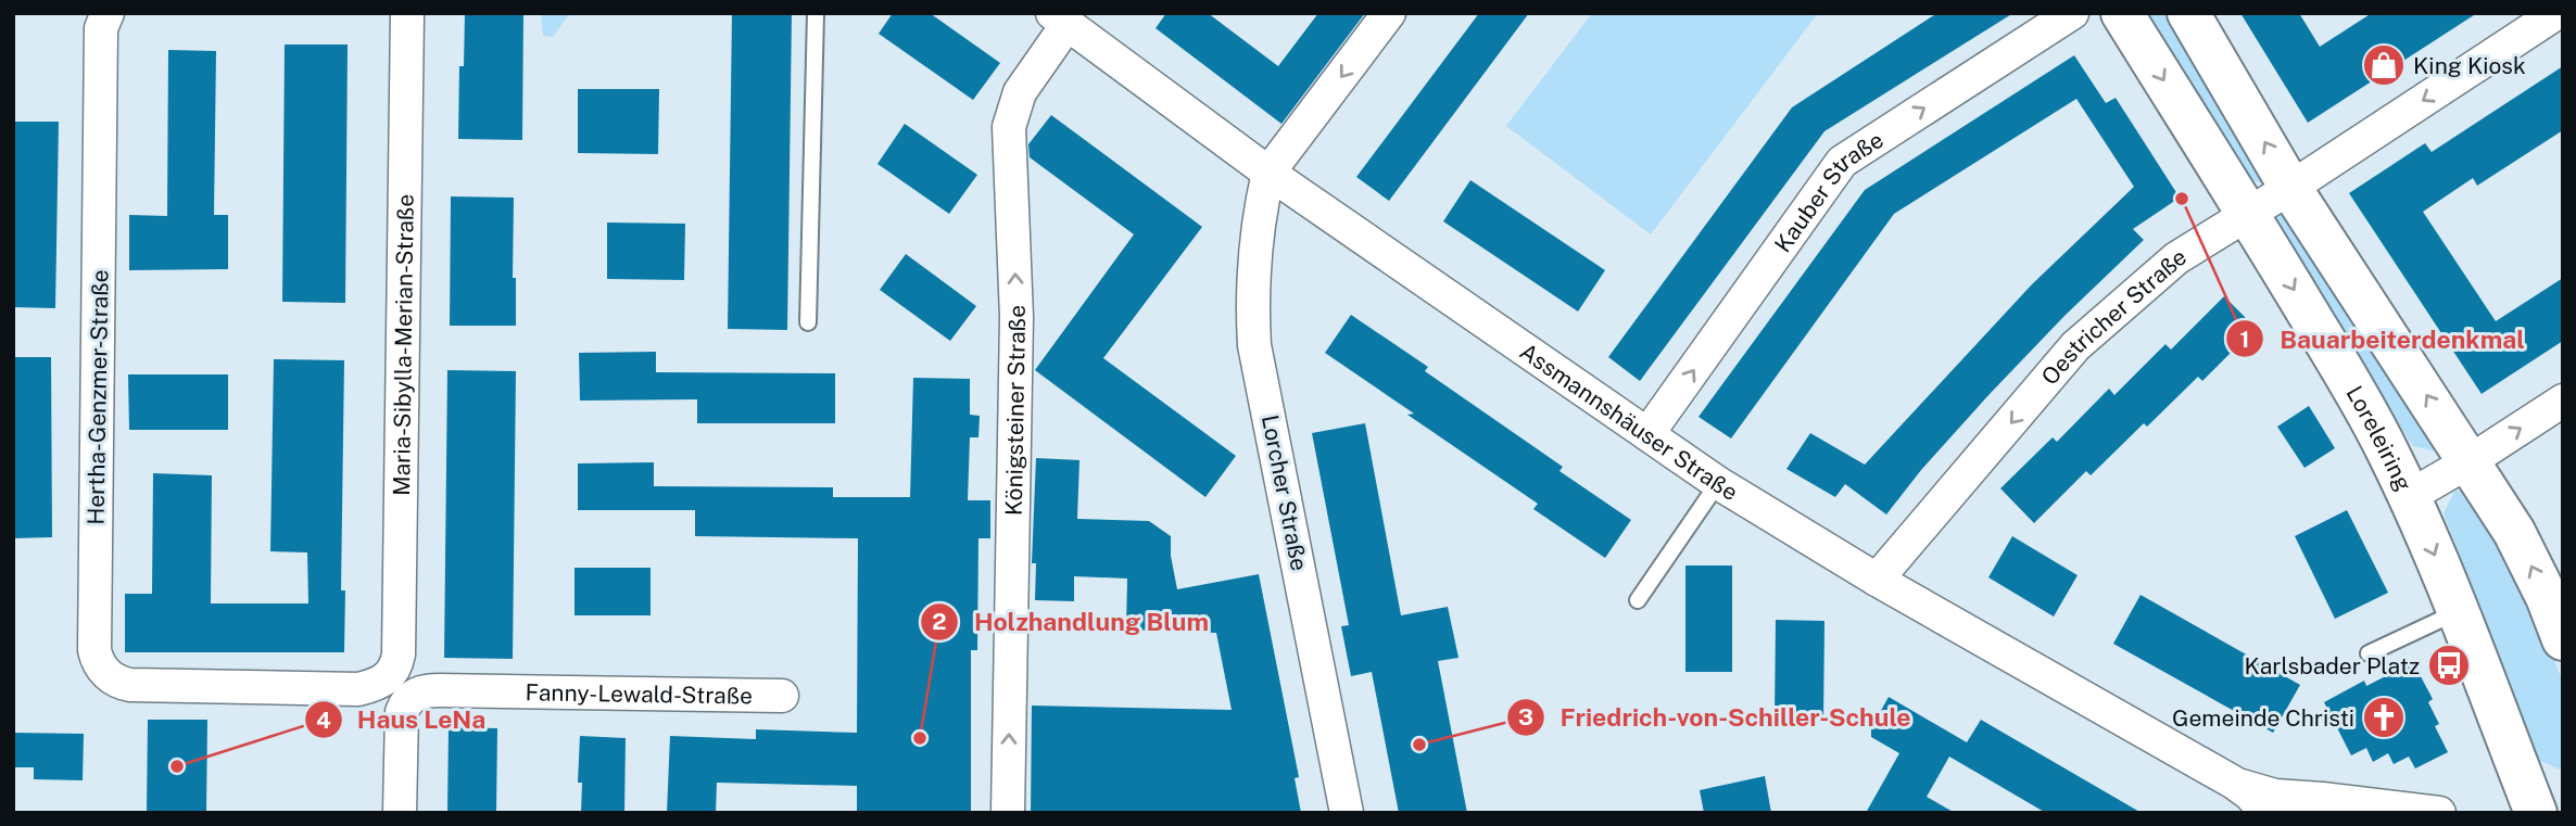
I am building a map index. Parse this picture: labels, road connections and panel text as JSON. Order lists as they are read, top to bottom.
{
  "streets": {
    "main road": ["Loreleiring"],
    "street": [
      "Kauber Straße",
      "Oestricher Straße",
      "Maria-Sibylla-Merian-Straße",
      "Hertha-Genzmer-Straße",
      "Königsteiner Straße",
      "Assmannshäuser Straße",
      "Lorcher Straße",
      "Fanny-Lewald-Straße"
    ]
  },
  "crossings": [
    ["Kauber Straße", "Assmannshäuser Straße"],
    ["Oestricher Straße", "Assmannshäuser Straße"],
    ["Oestricher Straße", "Loreleiring"],
    ["Maria-Sibylla-Merian-Straße", "Hertha-Genzmer-Straße"],
    ["Maria-Sibylla-Merian-Straße", "Fanny-Lewald-Straße"],
    ["Hertha-Genzmer-Straße", "Fanny-Lewald-Straße"],
    ["Königsteiner Straße", "Assmannshäuser Straße"],
    ["Assmannshäuser Straße", "Lorcher Straße"]
  ],
  "one_way": ["Kauber Straße", "Oestricher Straße", "Königsteiner Straße"],
  "places": {
    "shop": ["King Kiosk"],
    "other": [
      "Bauarbeiterdenkmal",
      "Holzhandlung Blum",
      "Friedrich-von-Schiller-Schule",
      "Haus LeNa"
    ],
    "bus stop": ["Karlsbader Platz"],
    "church": ["Gemeinde Christi"]
  }
}
